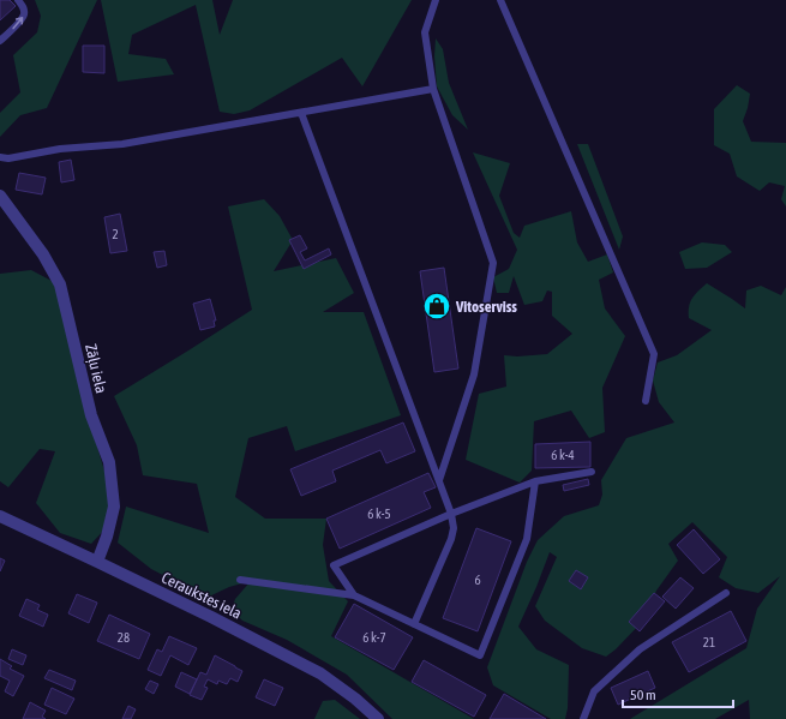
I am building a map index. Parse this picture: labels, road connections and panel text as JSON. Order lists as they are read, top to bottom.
{
  "streets": {
    "street": ["Zāļu iela", "Ceraukstes iela"]
  },
  "crossings": [
    ["Zāļu iela", "Ceraukstes iela"]
  ],
  "places": {
    "shop": ["Vitoserviss"]
  },
  "house_numbers": [
    "2",
    "6 k-4",
    "6 k-5",
    "6",
    "28",
    "6 k-7",
    "21"
  ],
  "scale_bar": "50 m"
}
